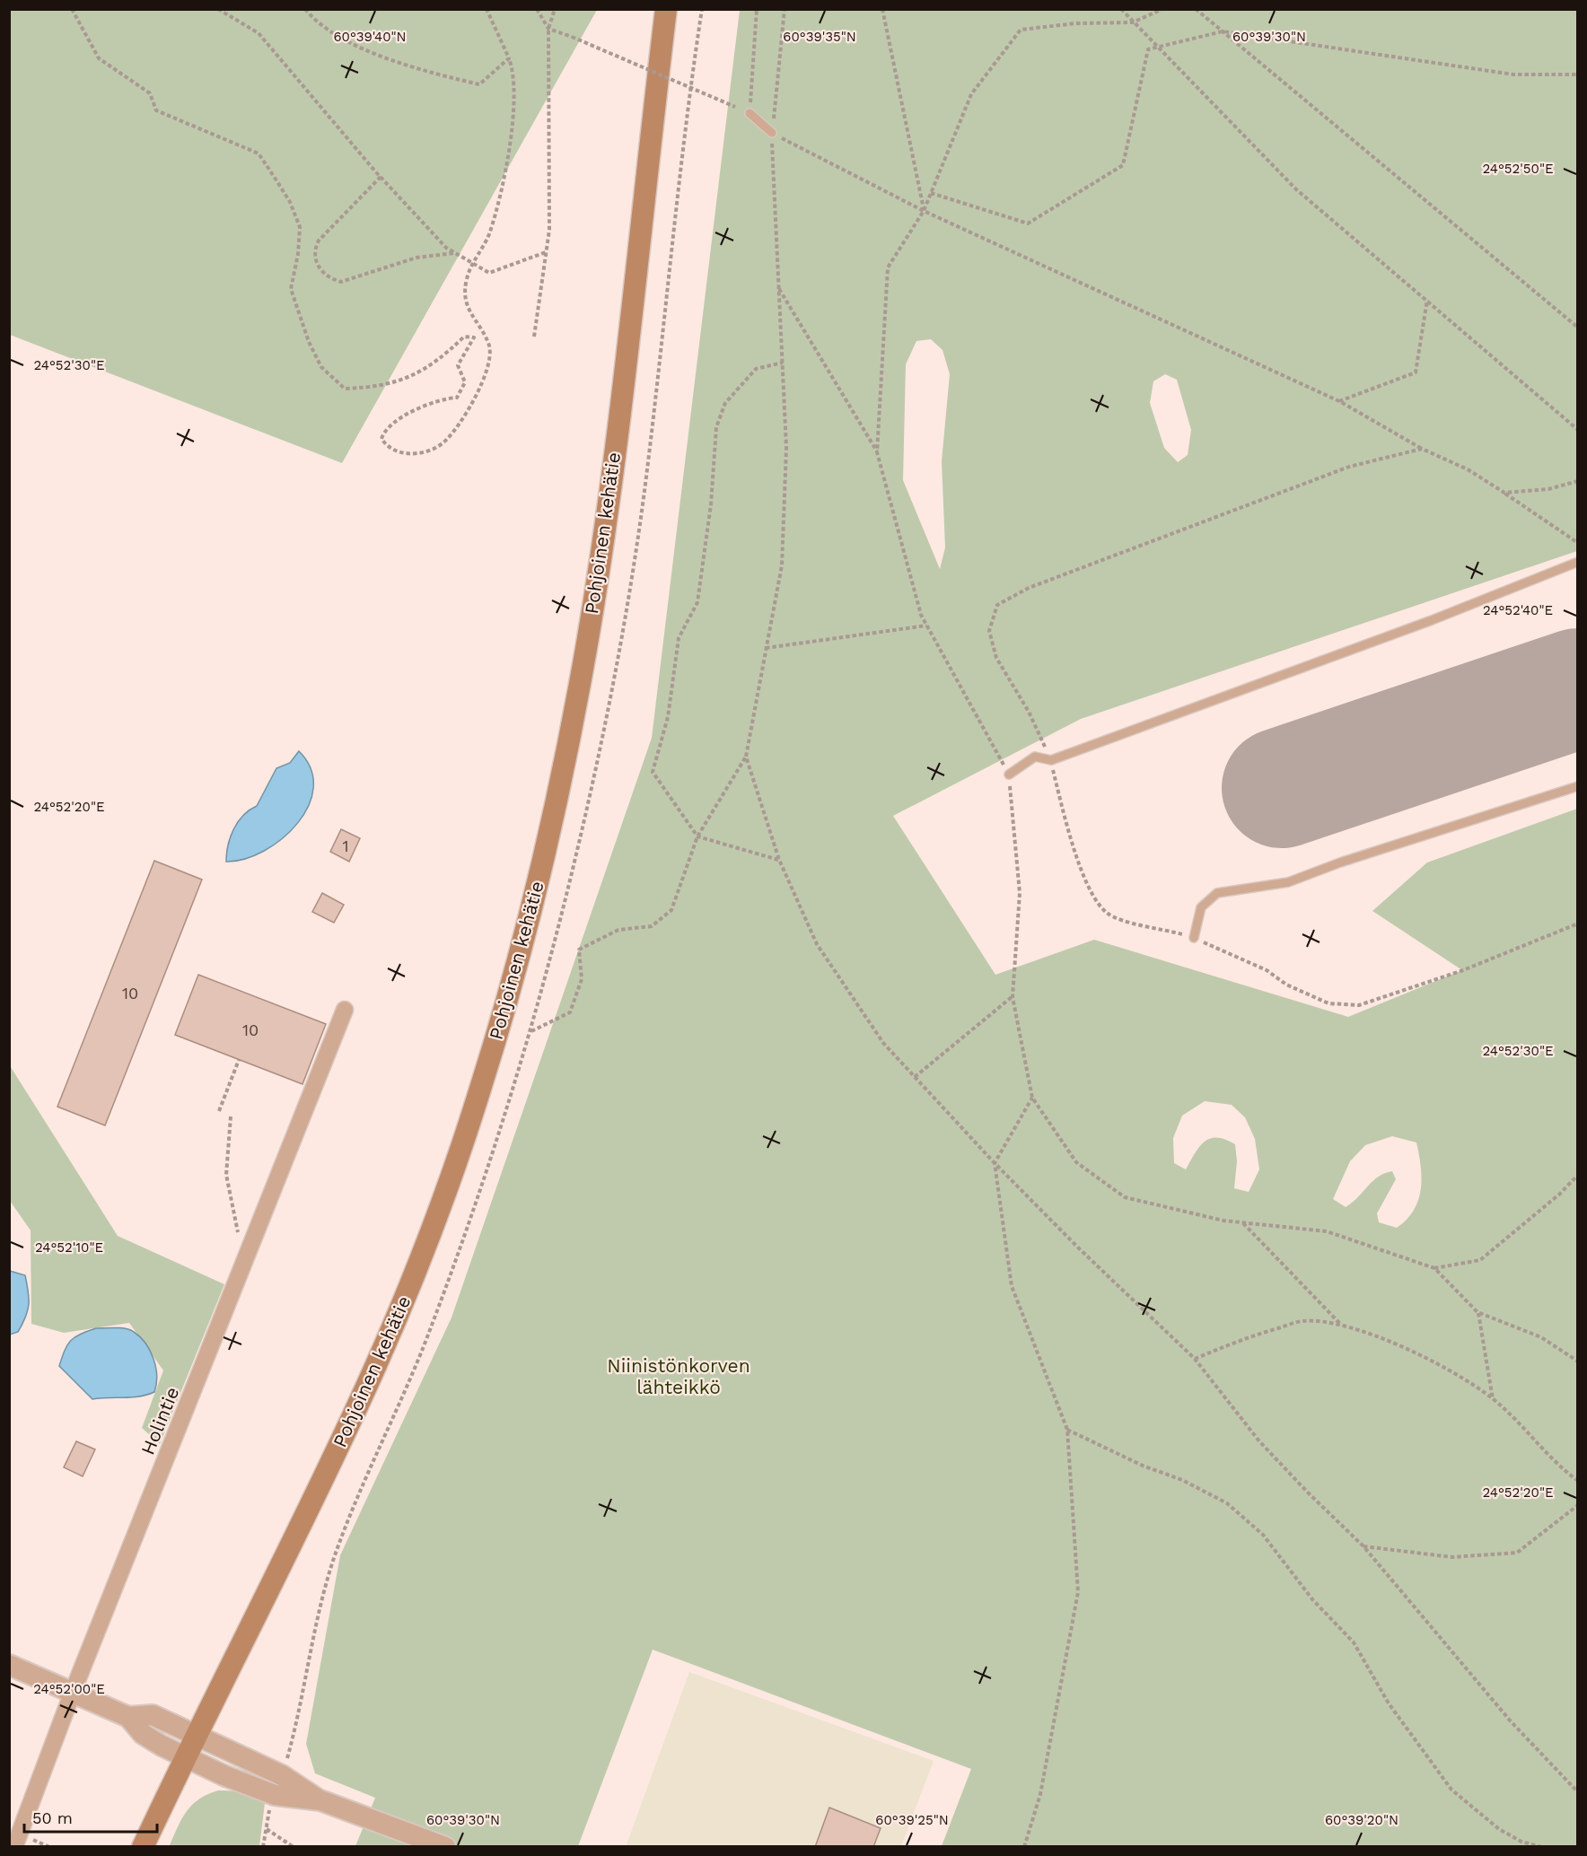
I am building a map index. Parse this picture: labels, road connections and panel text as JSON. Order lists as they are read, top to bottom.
{
  "streets": {
    "main road": ["Pohjoinen kehätie"],
    "street": ["Holintie"]
  },
  "parks": ["Niinistönkorven lähteikkö"],
  "house_numbers": ["1", "10", "10"],
  "scale_bar": "50 m",
  "coordinates": [
    "60°39'35\"N",
    "60°39'30\"N",
    "60°39'40\"N",
    "24°52'50\"E",
    "24°52'30\"E",
    "24°52'40\"E",
    "24°52'20\"E",
    "24°52'10\"E",
    "24°52'00\"E",
    "60°39'25\"N",
    "60°39'20\"N"
  ]
}
